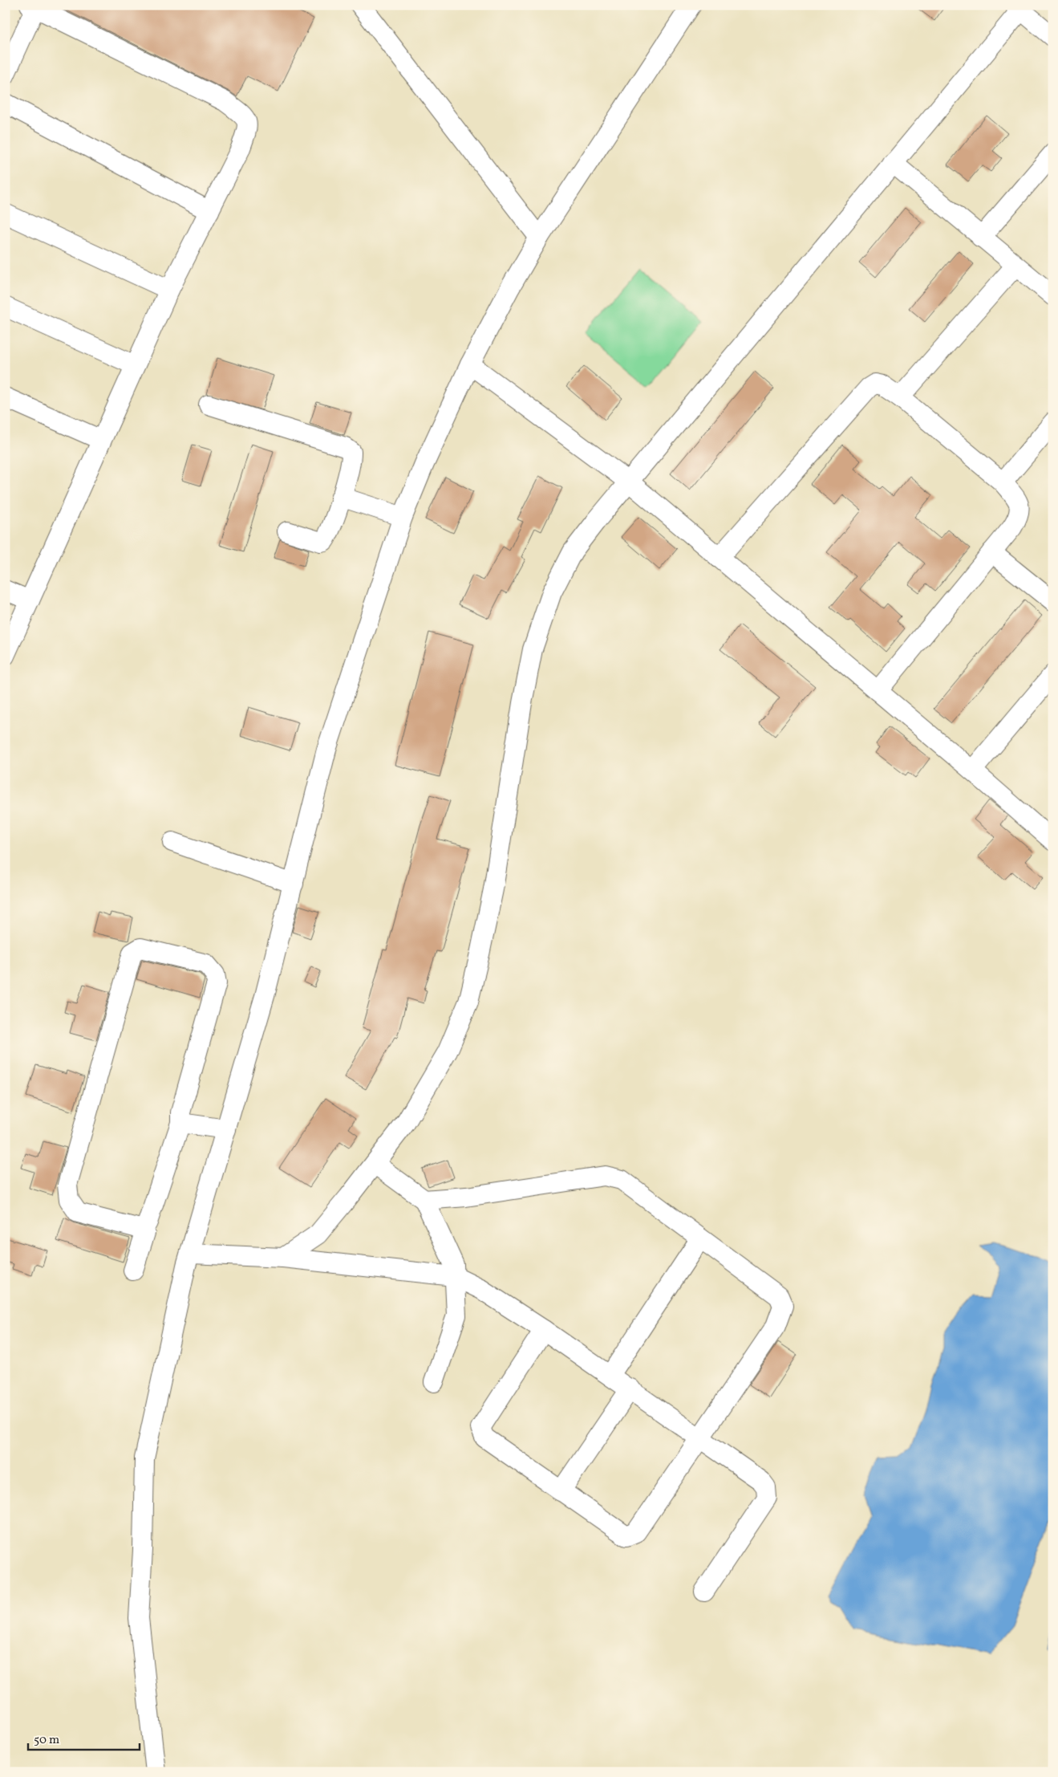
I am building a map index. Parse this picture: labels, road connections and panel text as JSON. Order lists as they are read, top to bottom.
{
  "scale_bar": "50 m"
}
